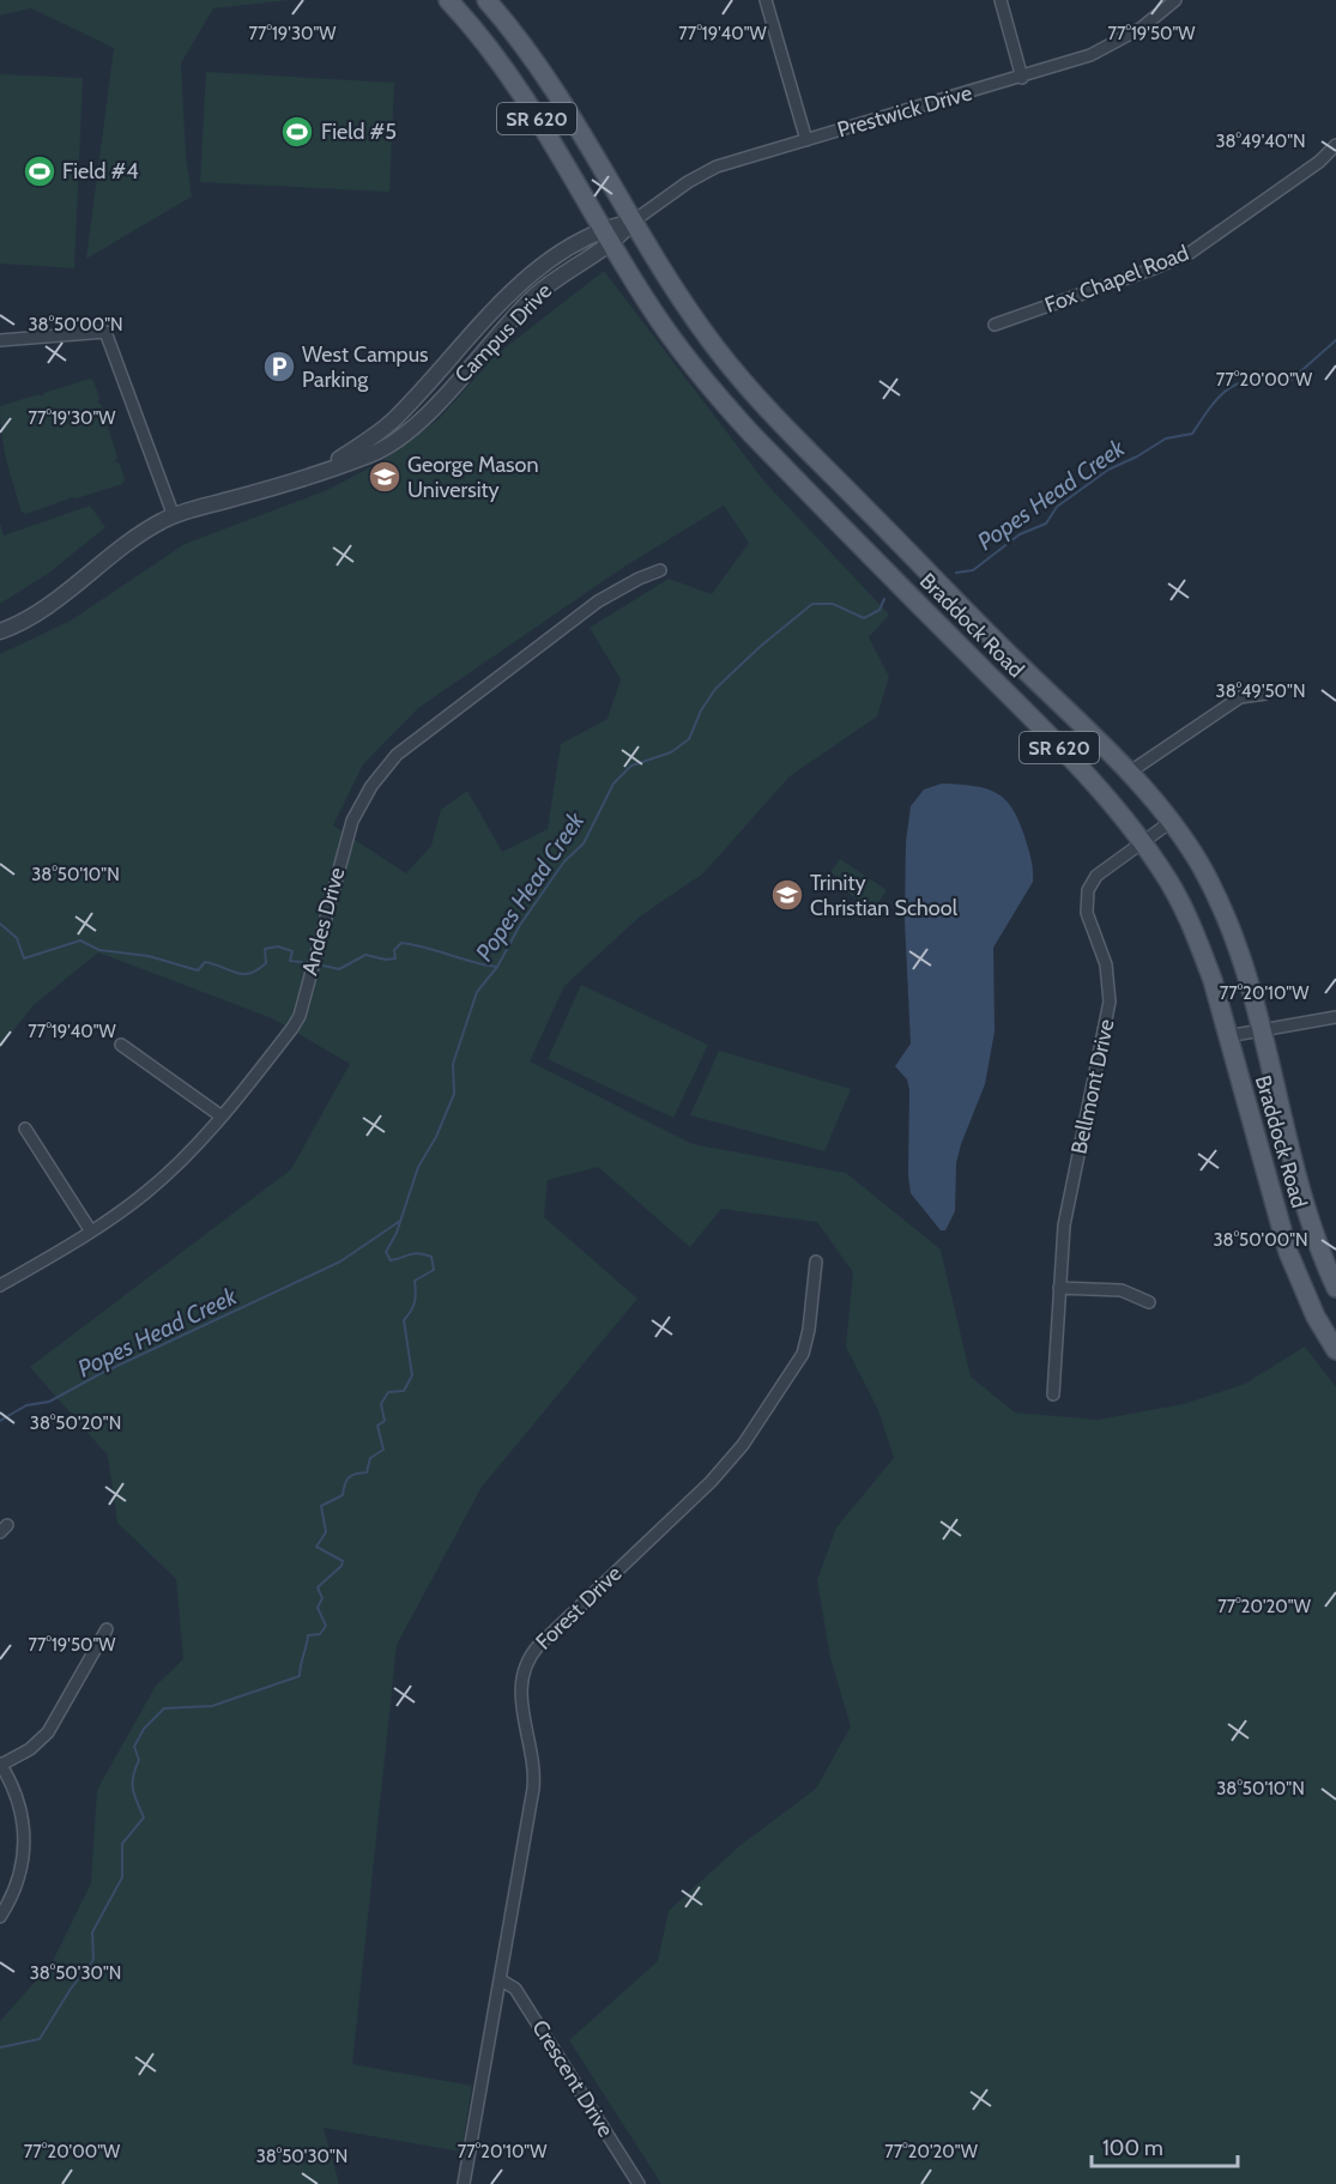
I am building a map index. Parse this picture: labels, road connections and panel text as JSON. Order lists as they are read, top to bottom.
{
  "streets": {
    "main road": ["SR 620", "Braddock Road"],
    "street": [
      "Prestwick Drive",
      "Fox Chapel Road",
      "Campus Drive",
      "Andes Drive",
      "Bellmont Drive",
      "Forest Drive",
      "Crescent Drive"
    ]
  },
  "crossings": [
    ["Prestwick Drive", "Campus Drive"],
    ["Prestwick Drive", "Braddock Road"],
    ["Campus Drive", "Braddock Road"],
    ["Braddock Road", "Bellmont Drive"],
    ["Forest Drive", "Crescent Drive"]
  ],
  "water": ["Popes Head Creek"],
  "places": {
    "sports": ["Field #5", "Field #4"],
    "parking": ["West Campus Parking"],
    "school or university": ["George Mason University", "Trinity Christian School"]
  },
  "scale_bar": "100 m",
  "coordinates": [
    "77°19'30\"W",
    "77°19'40\"W",
    "77°19'50\"W",
    "38°49'40\"N",
    "38°50'00\"N",
    "77°20'00\"W",
    "38°49'50\"N",
    "38°50'10\"N",
    "77°20'10\"W",
    "38°50'20\"N",
    "77°20'20\"W",
    "38°50'30\"N"
  ]
}
